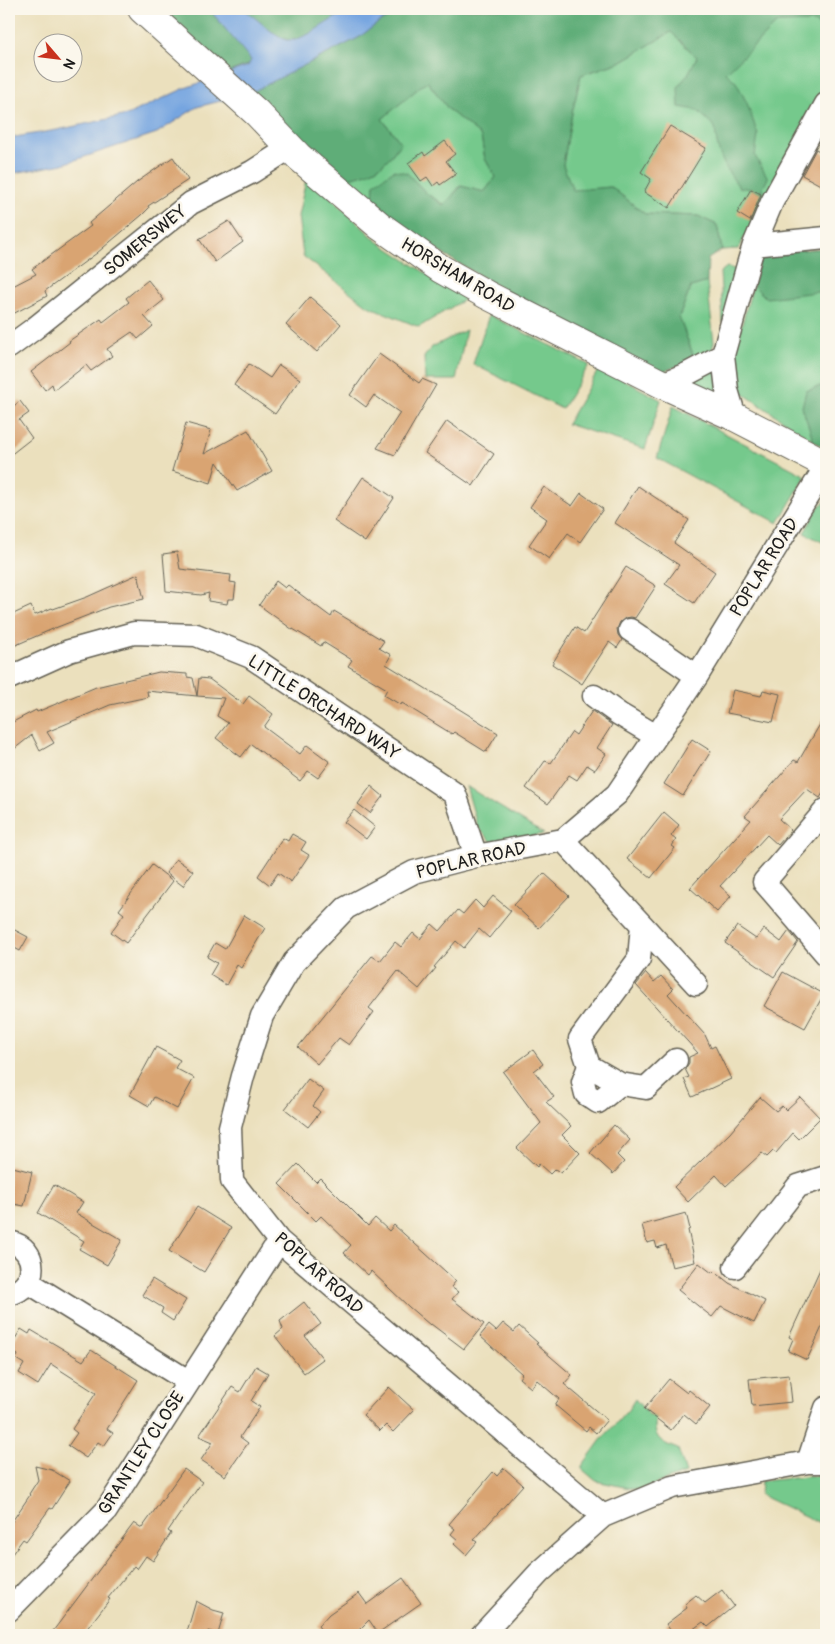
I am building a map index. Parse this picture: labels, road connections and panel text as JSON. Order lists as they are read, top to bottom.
{
  "streets": {
    "main road": ["HORSHAM ROAD"],
    "street": [
      "SOMERSWEY",
      "POPLAR ROAD",
      "LITTLE ORCHARD WAY",
      "GRANTLEY CLOSE"
    ]
  },
  "crossings": [
    ["SOMERSWEY", "HORSHAM ROAD"],
    ["HORSHAM ROAD", "POPLAR ROAD"],
    ["POPLAR ROAD", "LITTLE ORCHARD WAY"],
    ["POPLAR ROAD", "GRANTLEY CLOSE"]
  ],
  "north": "bottom right"
}
